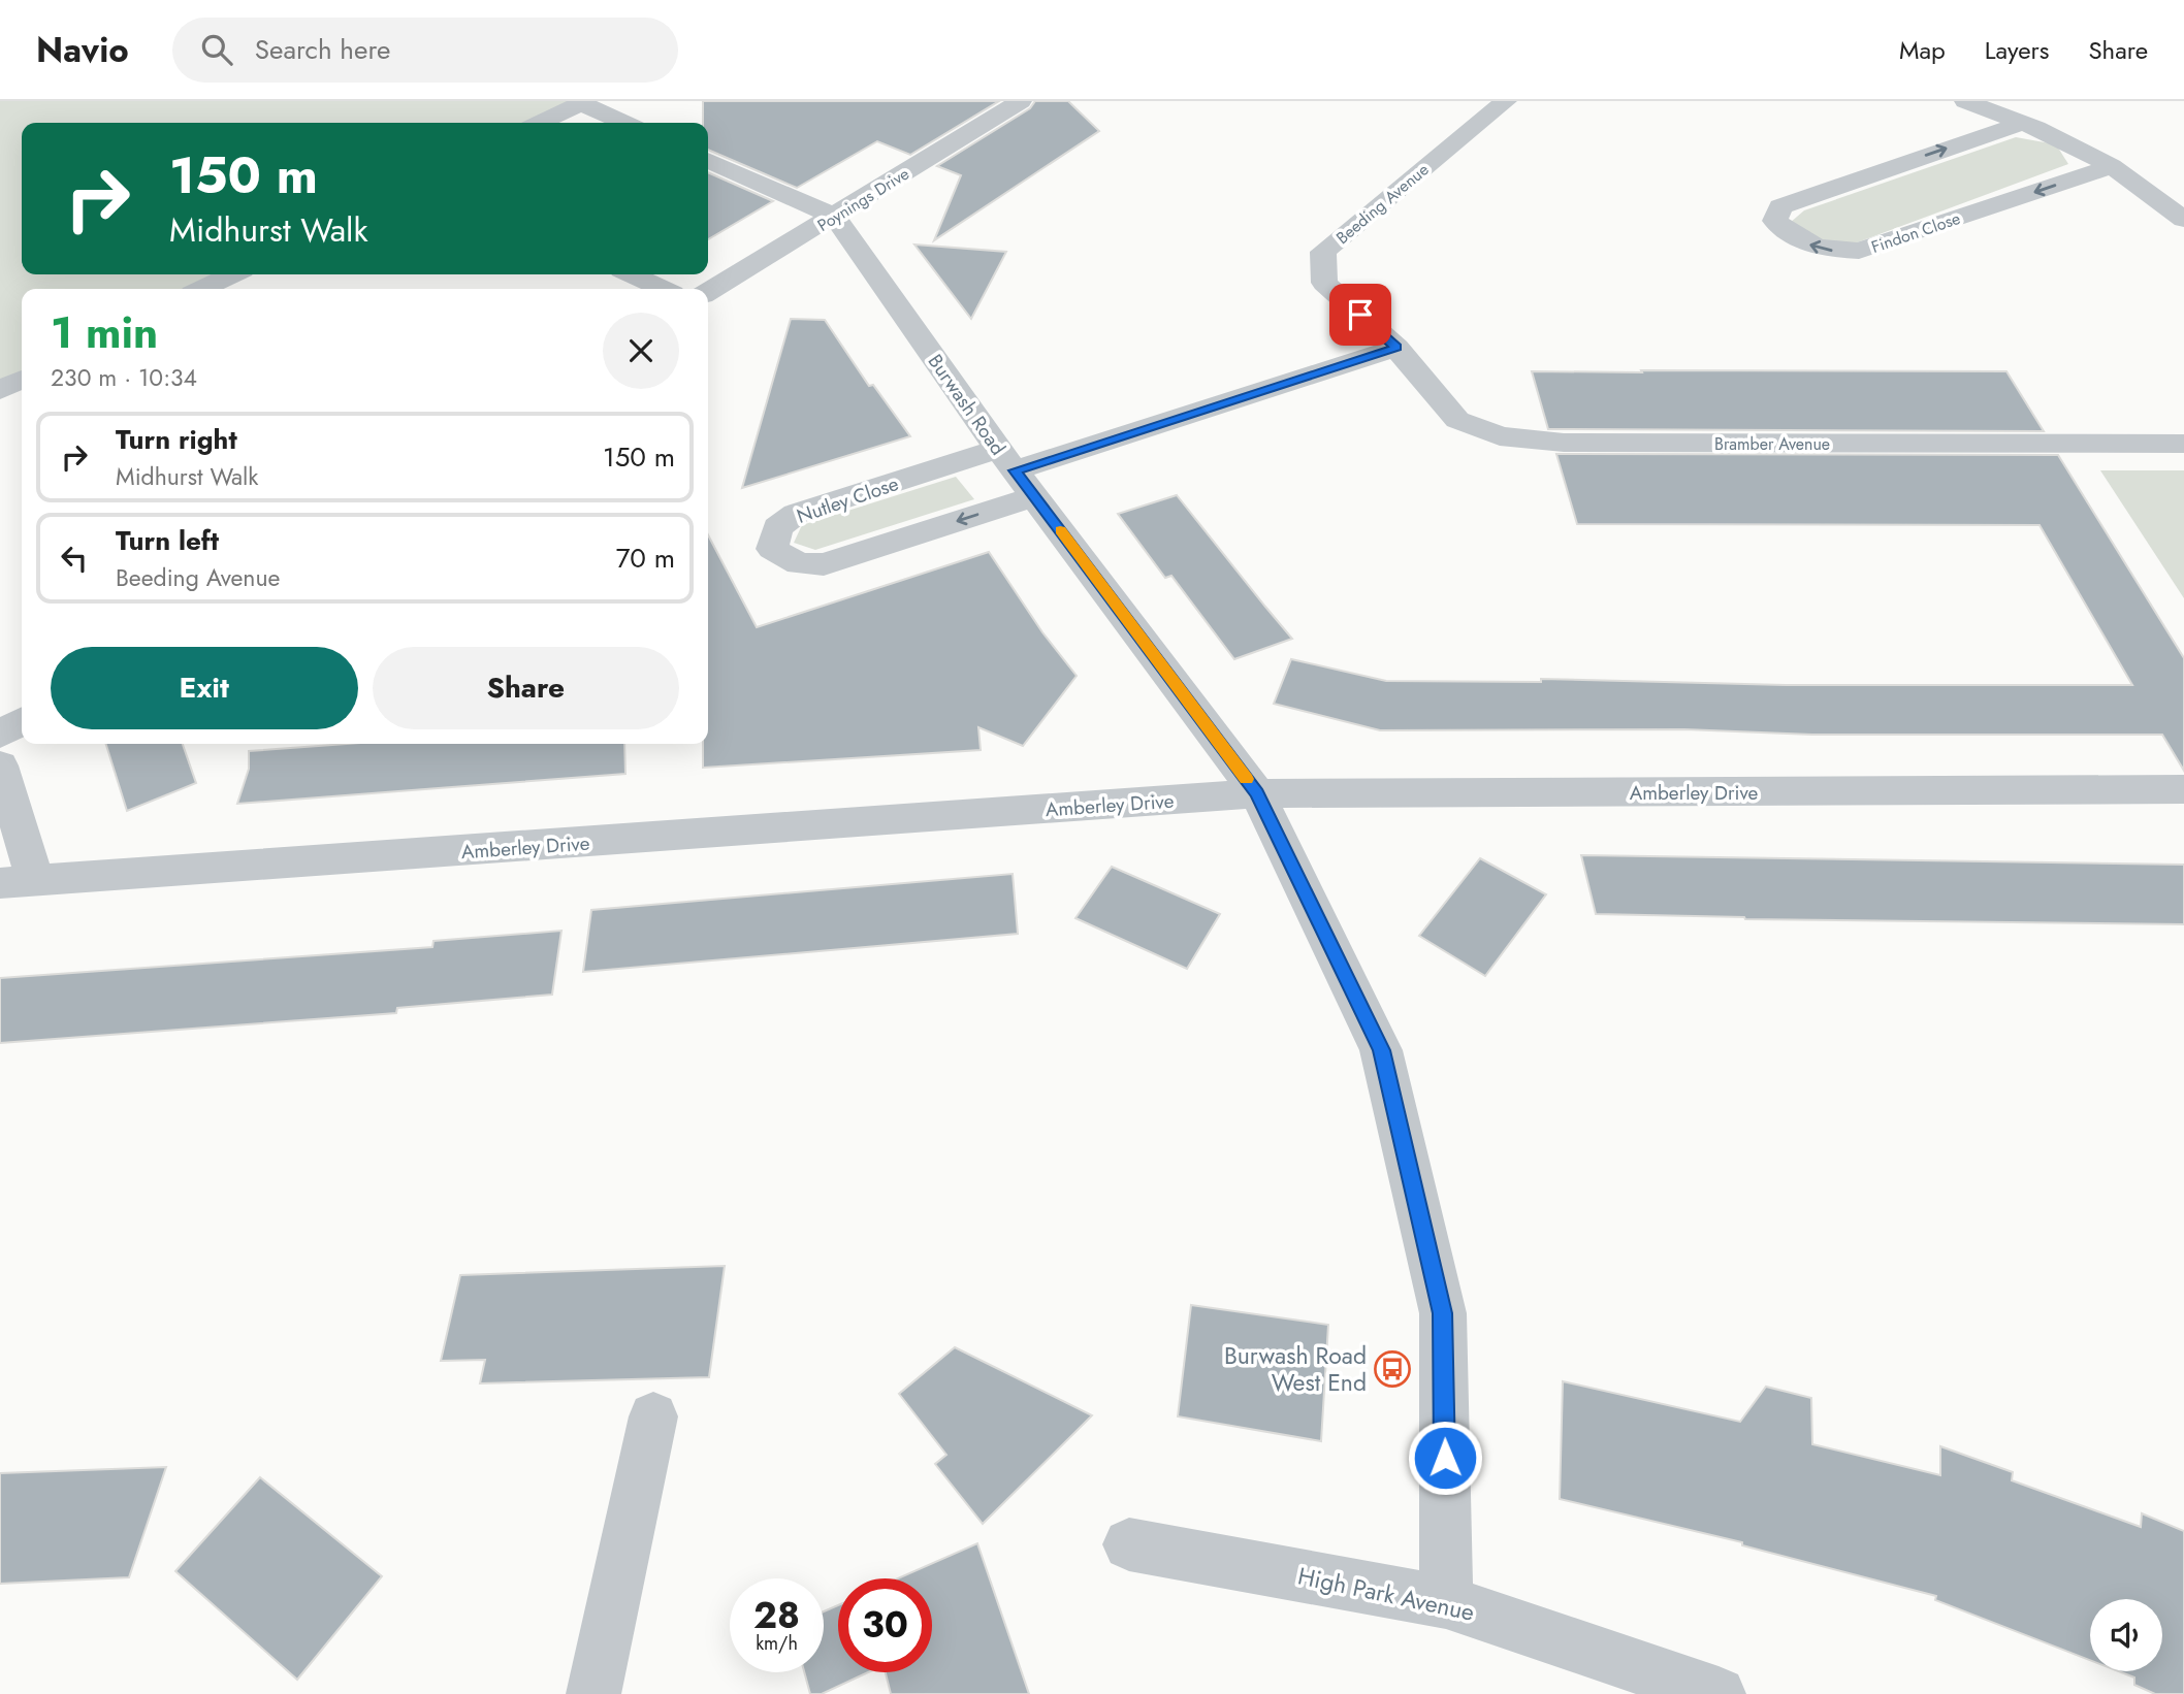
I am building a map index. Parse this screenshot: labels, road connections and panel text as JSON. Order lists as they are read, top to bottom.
{
  "streets": {
    "street": [
      "Poynings Drive",
      "Beeding Avenue",
      "Findon Close",
      "Burwash Road",
      "Bramber Avenue",
      "Nutley Close",
      "Amberley Drive",
      "High Park Avenue"
    ]
  },
  "crossings": [
    ["Poynings Drive", "Burwash Road"],
    ["Beeding Avenue", "Bramber Avenue"],
    ["Burwash Road", "Nutley Close"],
    ["Burwash Road", "Amberley Drive"],
    ["Burwash Road", "High Park Avenue"]
  ],
  "places": {
    "bus stop": ["Burwash Road West End"]
  },
  "page": {
    "header": "Navio",
    "search": "Search here",
    "nav": ["Map", "Layers", "Share"],
    "turn": ["150 m", "Midhurst Walk"],
    "heading": ["1 min", "230 m · 10:34"],
    "list": [
      {
        "name": "Turn right",
        "note": "Midhurst Walk",
        "value": "150 m"
      },
      {
        "name": "Turn left",
        "note": "Beeding Avenue",
        "value": "70 m"
      }
    ],
    "buttons": ["Exit", "Share"],
    "speed": "28 km/h",
    "limit": "30"
  }
}
